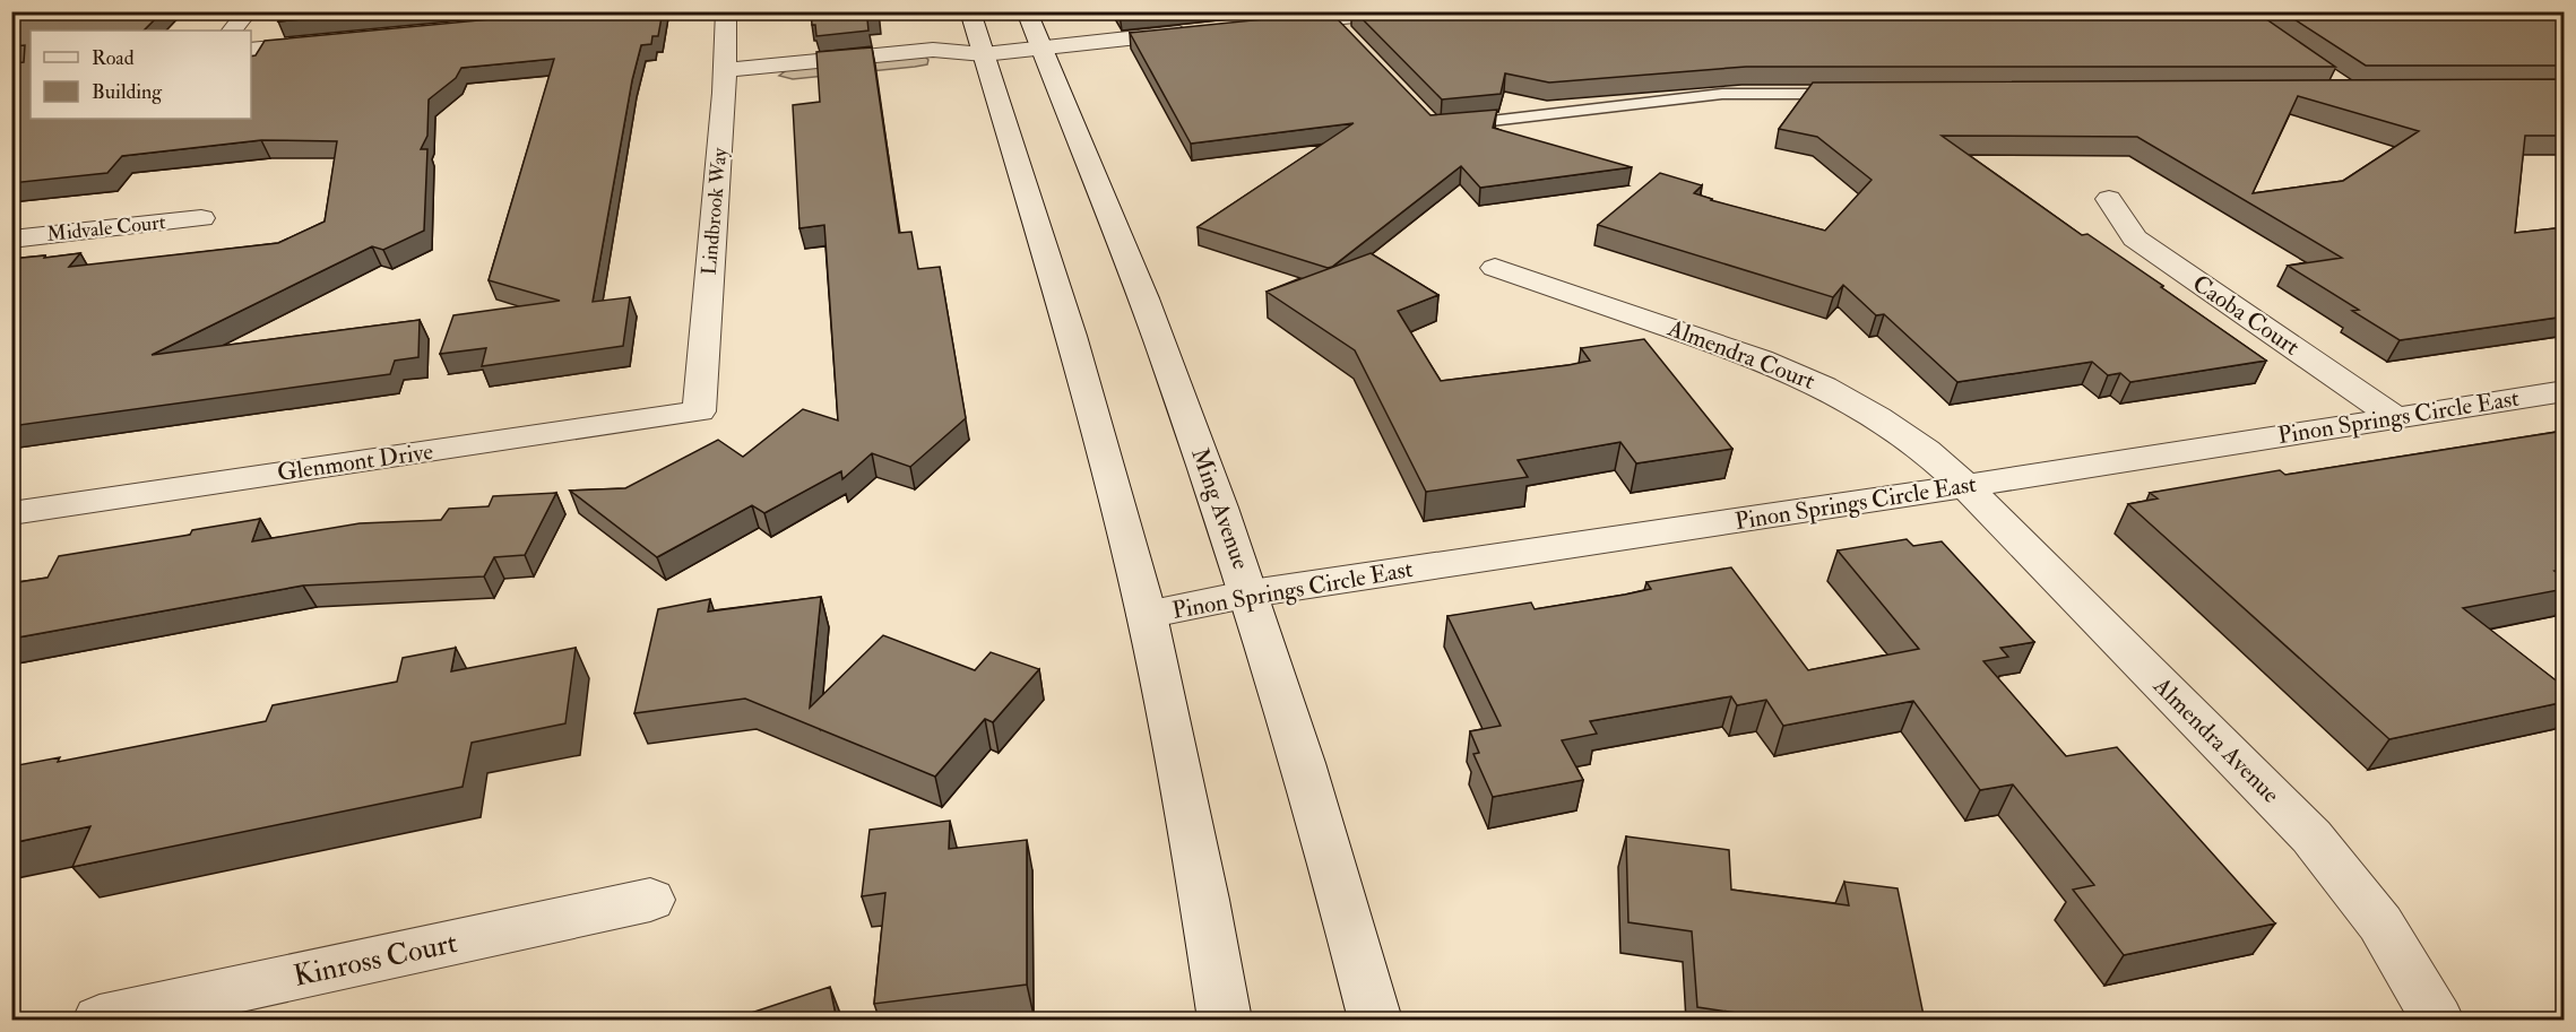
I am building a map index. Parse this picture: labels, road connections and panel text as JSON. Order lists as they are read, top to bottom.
{
  "streets": {
    "street": [
      "Lindbrook Way",
      "Midvale Court",
      "Caoba Court",
      "Almendra Court",
      "Pinon Springs Circle East",
      "Glenmont Drive",
      "Ming Avenue",
      "Almendra Avenue",
      "Kinross Court"
    ]
  },
  "crossings": [
    ["Lindbrook Way", "Glenmont Drive"],
    ["Caoba Court", "Pinon Springs Circle East"],
    ["Almendra Court", "Pinon Springs Circle East"],
    ["Almendra Court", "Almendra Avenue"],
    ["Pinon Springs Circle East", "Ming Avenue"],
    ["Pinon Springs Circle East", "Almendra Avenue"]
  ],
  "legend": ["Road", "Building"]
}
